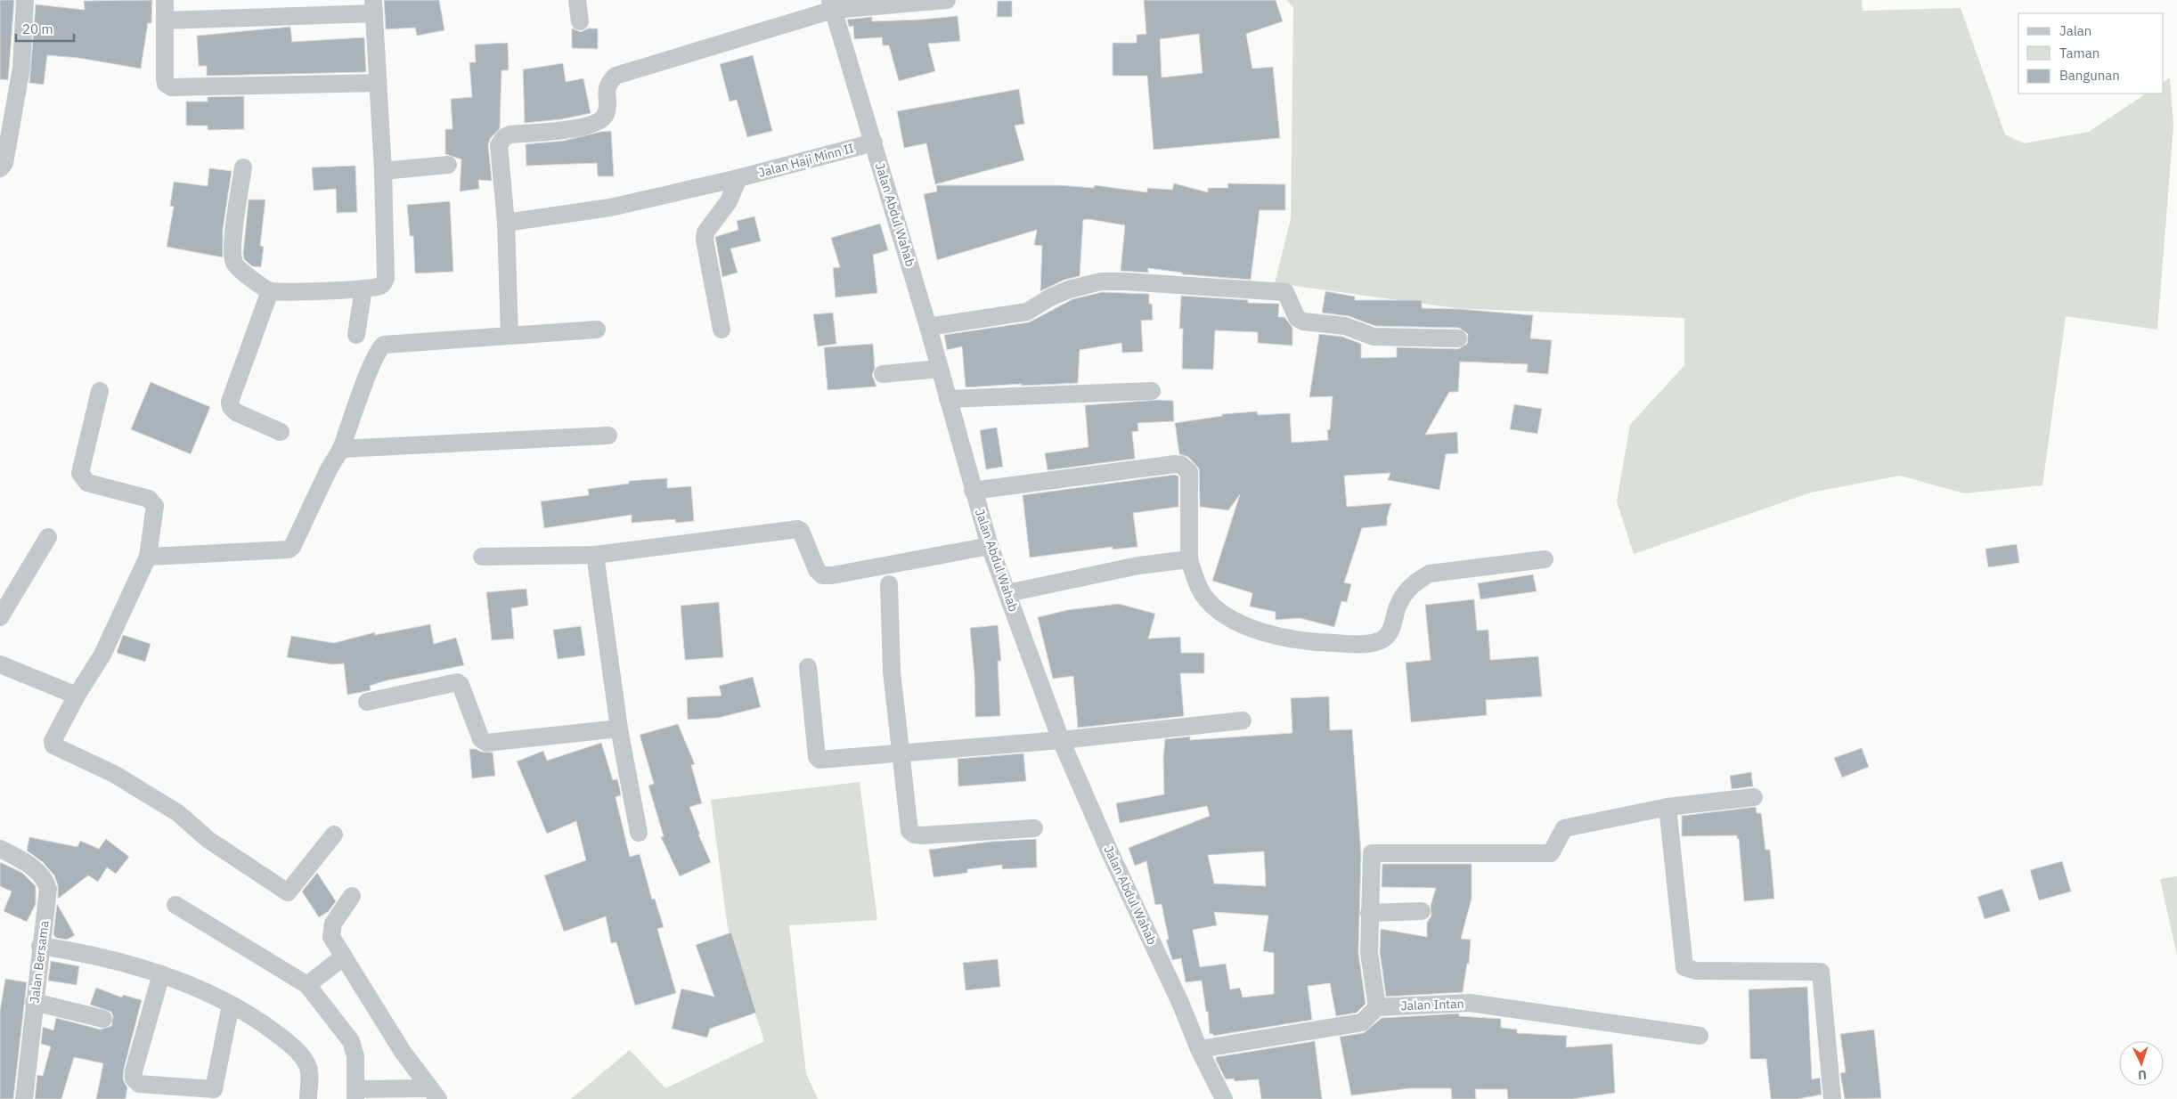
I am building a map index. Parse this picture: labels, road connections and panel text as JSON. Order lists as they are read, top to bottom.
{
  "streets": {
    "street": [
      "Jalan Haji Minn II",
      "Jalan Abdul Wahab",
      "Jalan Bersama",
      "Jalan Intan"
    ]
  },
  "crossings": [
    ["Jalan Haji Minn II", "Jalan Abdul Wahab"]
  ],
  "legend": ["Jalan", "Taman", "Bangunan"],
  "scale_bar": "20 m",
  "north": "bottom"
}
